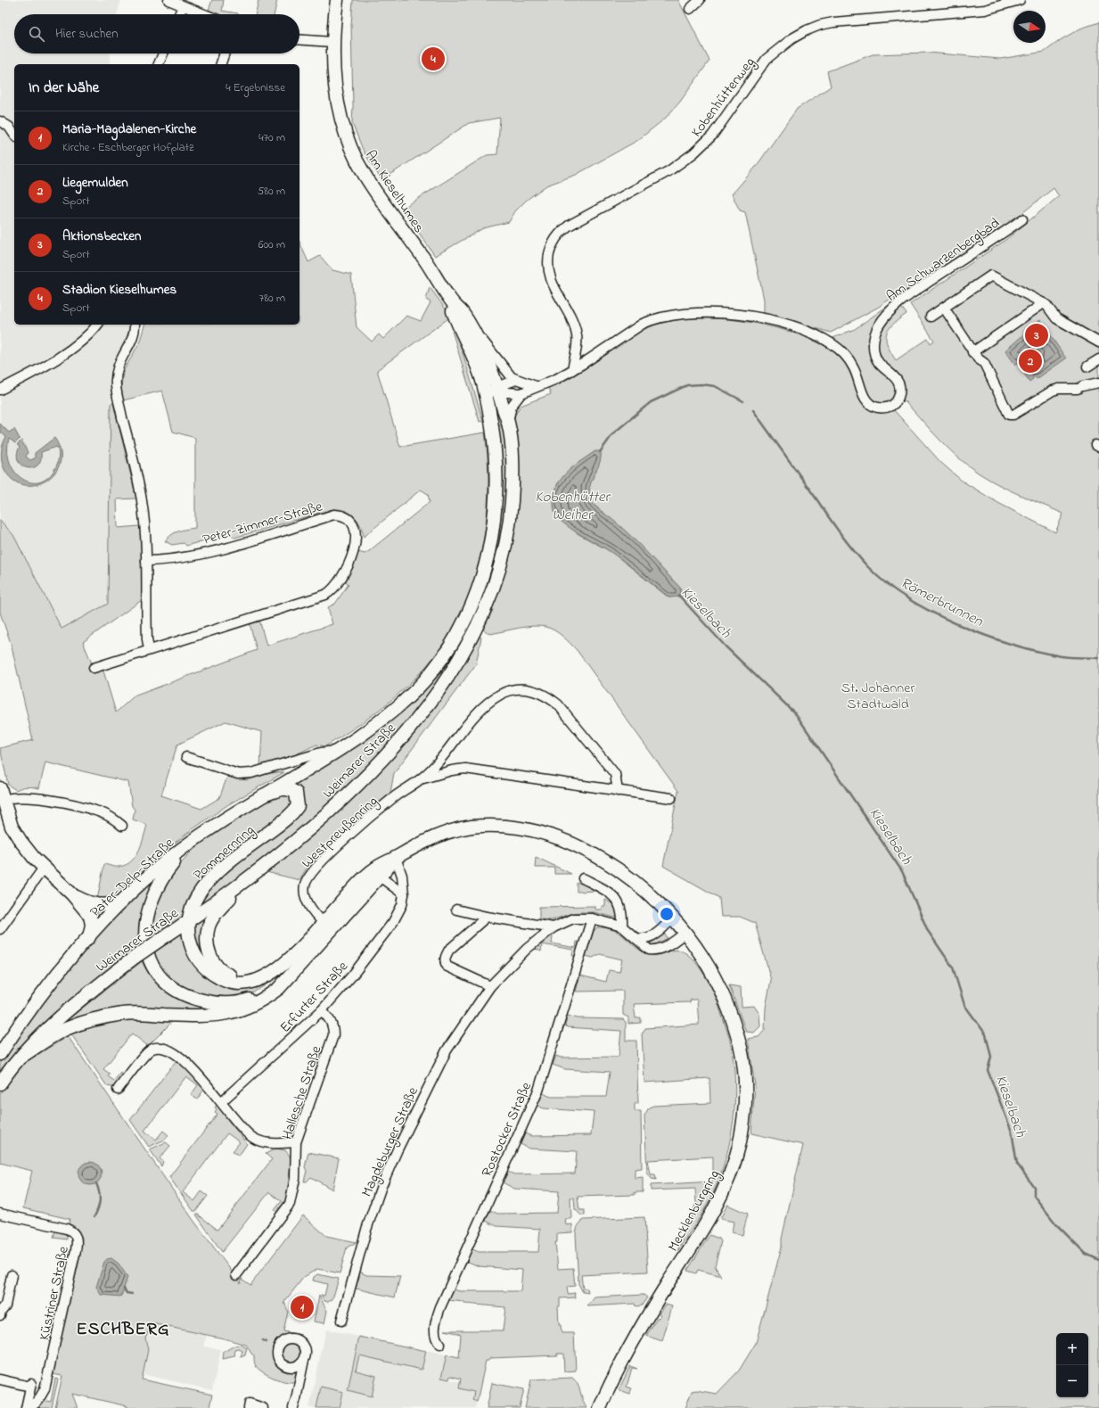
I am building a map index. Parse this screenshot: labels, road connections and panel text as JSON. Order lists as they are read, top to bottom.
{
  "streets": {
    "street": [
      "Kobenhüttenweg",
      "Am Kieselhumes",
      "Am Schwarzenbergbad",
      "Peter-Zimmer-Straße",
      "Weimarer Straße",
      "Westpreußenring",
      "Pommernring",
      "Pater-Delp-Straße",
      "Erfurter Straße",
      "Hallesche Straße",
      "Rostocker Straße",
      "Magdeburger Straße",
      "Mecklenburgring",
      "Küstriner Straße"
    ]
  },
  "crossings": [
    ["Kobenhüttenweg", "Am Schwarzenbergbad"],
    ["Am Kieselhumes", "Weimarer Straße"],
    ["Am Kieselhumes", "Pater-Delp-Straße"],
    ["Am Schwarzenbergbad", "Weimarer Straße"],
    ["Am Schwarzenbergbad", "Pater-Delp-Straße"],
    ["Weimarer Straße", "Pommernring"],
    ["Weimarer Straße", "Pater-Delp-Straße"],
    ["Westpreußenring", "Pommernring"],
    ["Pommernring", "Pater-Delp-Straße"],
    ["Pommernring", "Erfurter Straße"],
    ["Pommernring", "Mecklenburgring"],
    ["Erfurter Straße", "Hallesche Straße"],
    ["Rostocker Straße", "Magdeburger Straße"],
    ["Magdeburger Straße", "Mecklenburgring"]
  ],
  "districts": ["ESCHBERG"],
  "water": ["Kobenhütter Weiher", "Römerbrunnen", "Kieselbach"],
  "parks": ["St. Johanner Stadtwald"],
  "north": "right",
  "page": {
    "search": "Hier suchen",
    "pins": [
      "4",
      "3",
      "2",
      "1"
    ],
    "heading": ["In der Nähe", "4 Ergebnisse"],
    "list": [
      {
        "mark": "1",
        "name": "Maria-Magdalenen-Kirche",
        "note": "Kirche · Eschberger Hofplatz",
        "value": "470 m"
      },
      {
        "mark": "2",
        "name": "Liegemulden",
        "note": "Sport",
        "value": "580 m"
      },
      {
        "mark": "3",
        "name": "Aktionsbecken",
        "note": "Sport",
        "value": "600 m"
      },
      {
        "mark": "4",
        "name": "Stadion Kieselhumes",
        "note": "Sport",
        "value": "780 m"
      }
    ],
    "map_buttons": ["+", "−"]
  }
}
